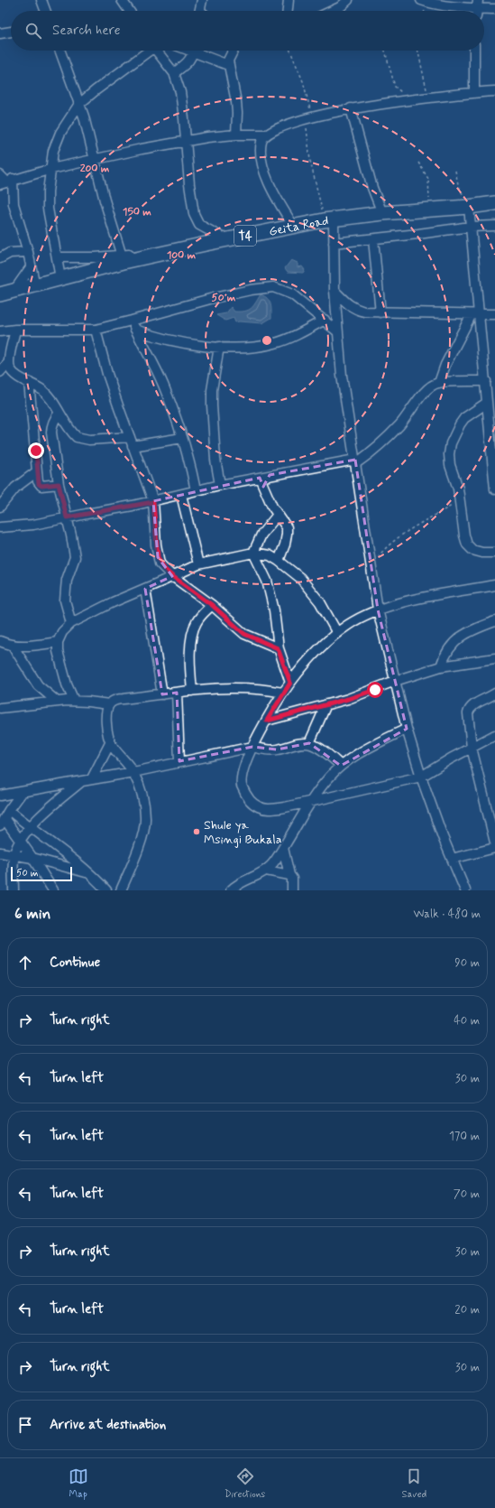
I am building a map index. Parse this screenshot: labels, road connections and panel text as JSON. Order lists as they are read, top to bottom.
{
  "streets": {
    "highway": ["Geita Road", "T4"]
  },
  "places": ["Shule ya Msingi Bukala"],
  "scale_bar": "50 m",
  "page": {
    "search": "Search here",
    "scale": "50 m",
    "heading": ["6 min", "Walk · 480 m"],
    "list": [
      ["Continue", "90 m"],
      ["Turn right", "40 m"],
      ["Turn left", "30 m"],
      ["Turn left", "170 m"],
      ["Turn left", "70 m"],
      ["Turn right", "30 m"],
      ["Turn left", "20 m"],
      ["Turn right", "30 m"],
      "Arrive at destination"
    ],
    "nav": ["Map", "Directions", "Saved"]
  },
  "rings": [
    "200 m",
    "150 m",
    "100 m",
    "50 m"
  ]
}
